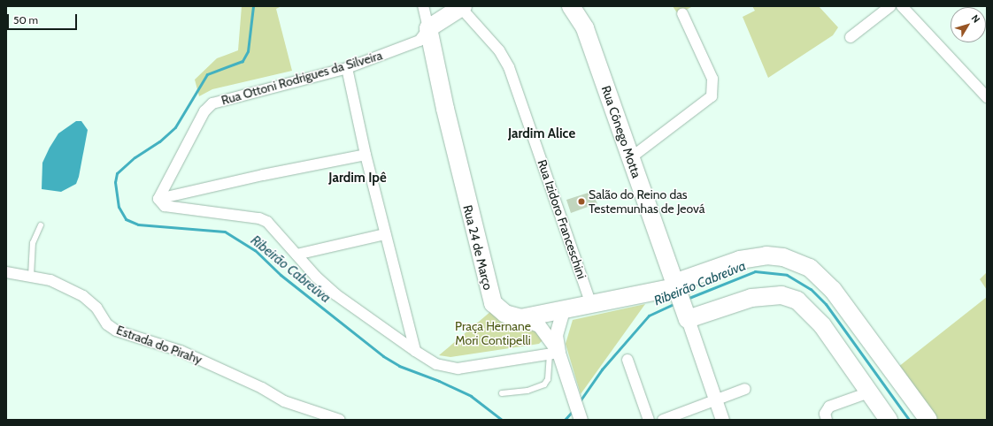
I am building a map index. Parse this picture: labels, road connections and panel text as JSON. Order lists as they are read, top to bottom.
{
  "streets": {
    "main road": ["Rua Cônego Motta", "Rua 24 de Março"],
    "street": ["Rua Ottoni Rodrigues da Silveira", "Rua Izidoro Franceschini", "Estrada do Pirahy"]
  },
  "crossings": [
    ["Rua Ottoni Rodrigues da Silveira", "Rua 24 de Março"],
    ["Rua Cônego Motta", "Rua 24 de Março"],
    ["Rua Izidoro Franceschini", "Rua 24 de Março"]
  ],
  "districts": ["Jardim Alice", "Jardim Ipê"],
  "water": ["Ribeirão Cabreúva"],
  "parks": ["Praça Hernane Mori Contipelli"],
  "places": ["Salão do Reino das Testemunhas de Jeová"],
  "scale_bar": "50 m",
  "north": "top right"
}
